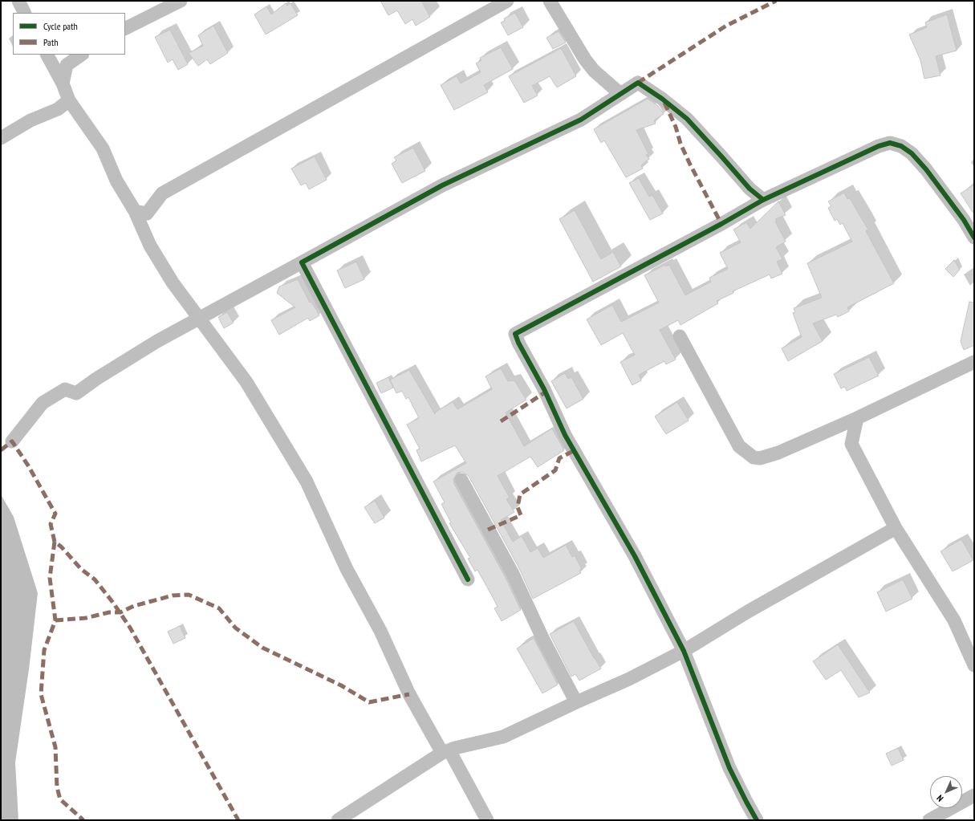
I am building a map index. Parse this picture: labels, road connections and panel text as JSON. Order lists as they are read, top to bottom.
{
  "legend": ["Cycle path", "Path"],
  "north": "bottom left"
}
